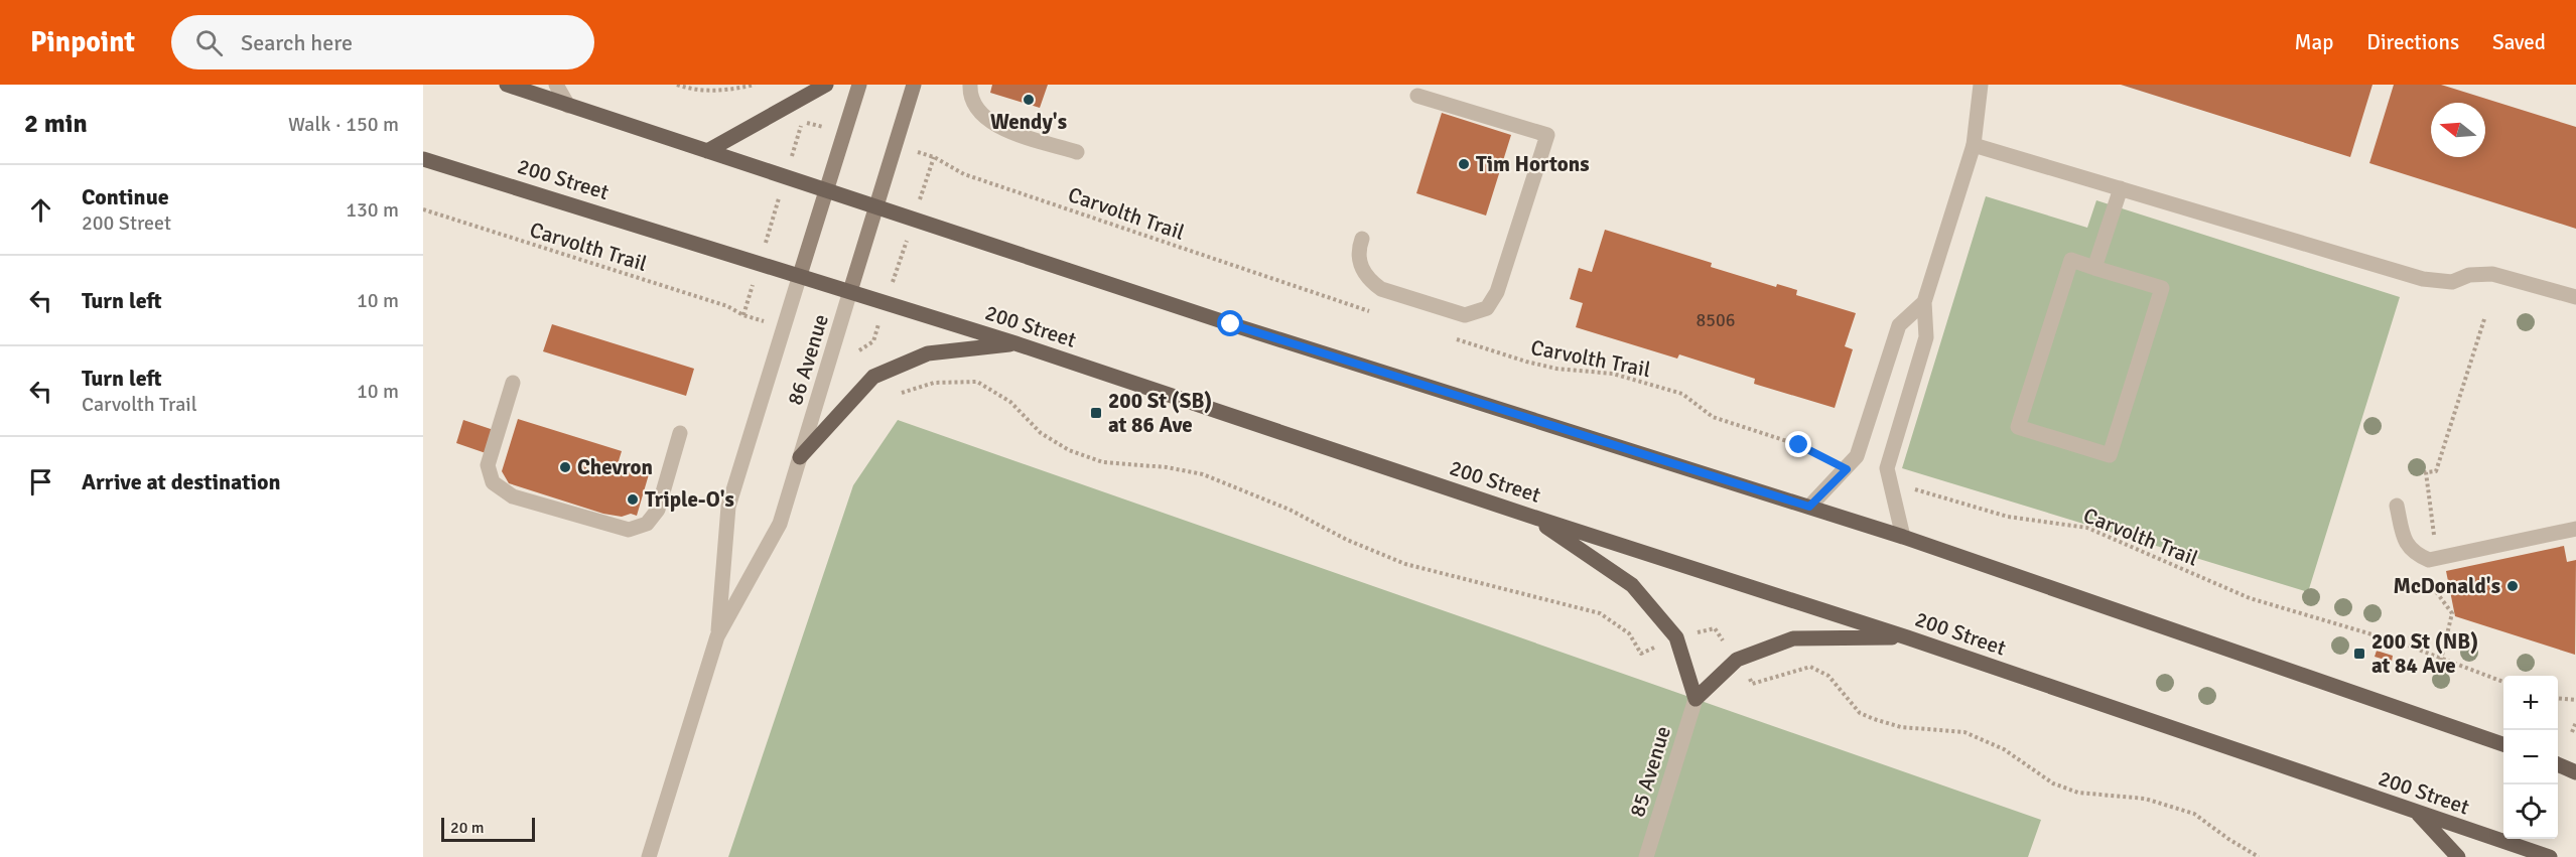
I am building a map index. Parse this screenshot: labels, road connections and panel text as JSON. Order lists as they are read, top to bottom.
{
  "streets": {
    "main road": ["200 Street", "86 Avenue"],
    "street": ["85 Avenue"],
    "path": ["Carvolth Trail"]
  },
  "crossings": [
    ["200 Street", "Carvolth Trail"],
    ["200 Street", "86 Avenue"],
    ["Carvolth Trail", "86 Avenue"]
  ],
  "places": {
    "other": [
      "Wendy's",
      "Tim Hortons",
      "Chevron",
      "Triple-O's",
      "McDonald's"
    ],
    "transit": ["200 St (SB) at 86 Ave", "200 St (NB) at 84 Ave"]
  },
  "house_numbers": ["8506"],
  "scale_bar": "20 m",
  "north": "left",
  "page": {
    "header": "Pinpoint",
    "search": "Search here",
    "nav": ["Map", "Directions", "Saved"],
    "heading": ["2 min", "Walk · 150 m"],
    "list": [
      ["Continue", "200 Street", "130 m"],
      ["Turn left", "10 m"],
      ["Turn left", "Carvolth Trail", "10 m"],
      "Arrive at destination"
    ],
    "map_buttons": ["+", "−"],
    "scale": "20 m"
  }
}
